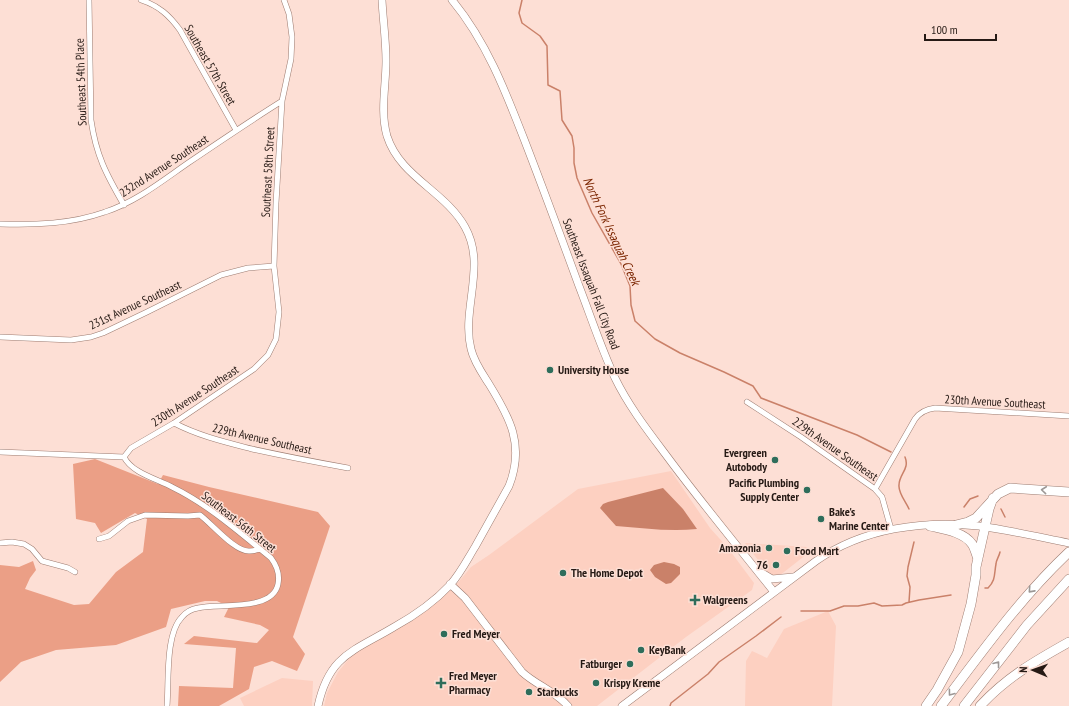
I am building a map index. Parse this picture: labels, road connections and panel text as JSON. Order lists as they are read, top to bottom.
{
  "streets": {
    "main road": ["Southeast Issaquah Fall City Road"],
    "street": [
      "Southeast 57th Street",
      "Southeast 54th Place",
      "232nd Avenue Southeast",
      "Southeast 58th Street",
      "231st Avenue Southeast",
      "230th Avenue Southeast",
      "229th Avenue Southeast",
      "Southeast 56th Street"
    ]
  },
  "crossings": [
    ["Southeast 57th Street", "232nd Avenue Southeast"],
    ["Southeast 54th Place", "232nd Avenue Southeast"],
    ["232nd Avenue Southeast", "Southeast 58th Street"],
    ["Southeast 58th Street", "231st Avenue Southeast"],
    ["Southeast 58th Street", "230th Avenue Southeast"],
    ["230th Avenue Southeast", "229th Avenue Southeast"],
    ["230th Avenue Southeast", "Southeast 56th Street"]
  ],
  "water": ["North Fork Issaquah Creek"],
  "places": {
    "other": [
      "University House",
      "Evergreen Autobody",
      "Pacific Plumbing Supply Center",
      "Bake's Marine Center",
      "Amazonia",
      "Food Mart",
      "76",
      "The Home Depot",
      "Fred Meyer",
      "KeyBank",
      "Fatburger",
      "Krispy Kreme",
      "Starbucks"
    ],
    "health": ["Walgreens", "Fred Meyer Pharmacy"]
  },
  "scale_bar": "100 m",
  "north": "left"
}
